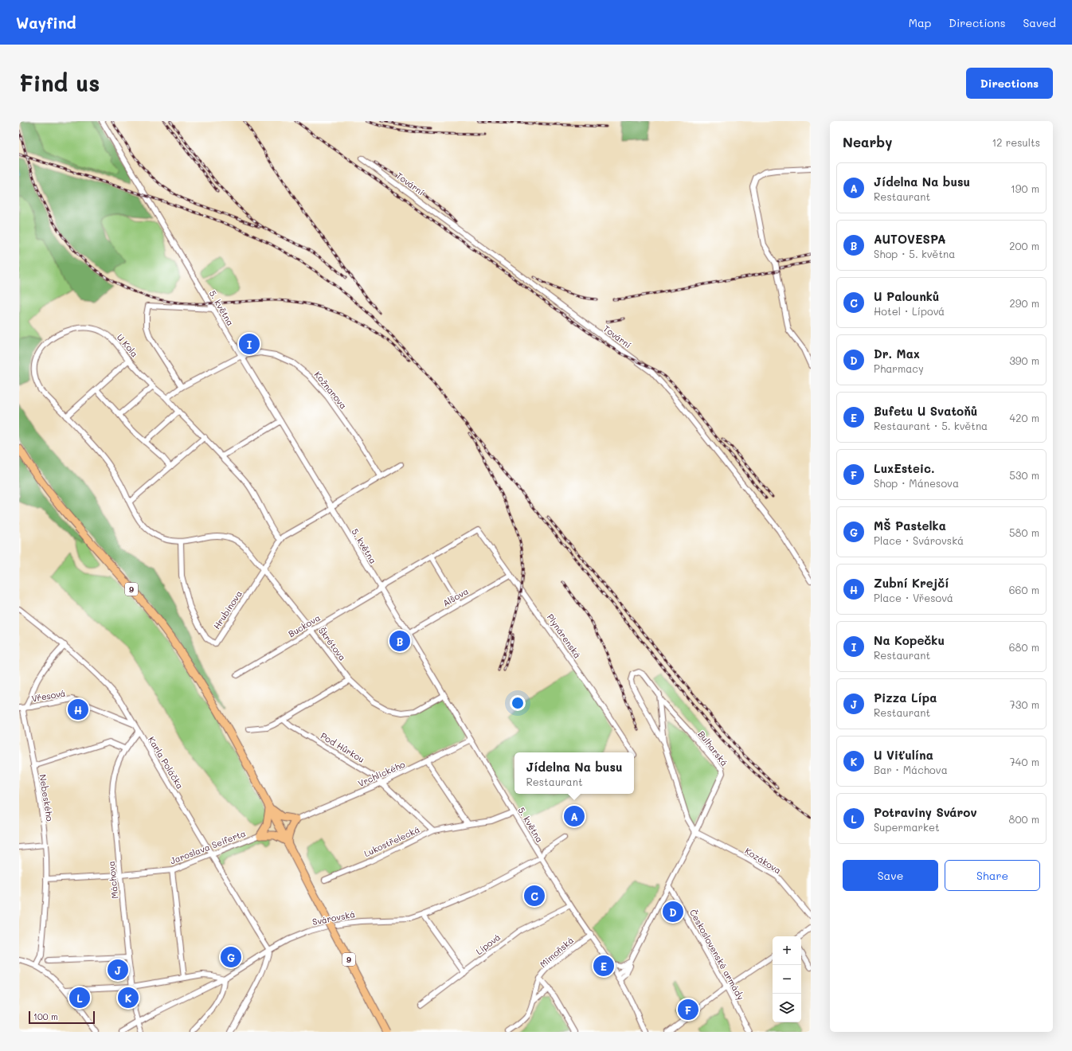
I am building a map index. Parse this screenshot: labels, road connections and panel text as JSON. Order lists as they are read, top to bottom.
{
  "streets": {
    "main road": ["9"],
    "street": [
      "Tovární",
      "5. května",
      "U Kola",
      "Kožnarova",
      "Alšova",
      "Hrubínova",
      "Buckova",
      "Plynárenská",
      "Škrétova",
      "Vřesová",
      "Pod Hůrkou",
      "Bulharská",
      "Karla Poláčka",
      "Vrchlického",
      "Nebeského",
      "Lukostřelecká",
      "Jaroslava Seiferta",
      "Kozákova",
      "Máchova",
      "Svárovská",
      "Lípová",
      "Mimoňská",
      "Československé armády"
    ]
  },
  "crossings": [
    ["5. května", "Kožnarova"],
    ["5. května", "Alšova"],
    ["5. května", "Hrubínova"],
    ["5. května", "Buckova"],
    ["5. května", "Škrétova"],
    ["5. května", "Bulharská"],
    ["5. května", "Vrchlického"],
    ["5. května", "Lukostřelecká"],
    ["5. května", "Svárovská"],
    ["5. května", "Lípová"],
    ["5. května", "Mimoňská"],
    ["U Kola", "Kožnarova"],
    ["U Kola", "Hrubínova"],
    ["U Kola", "Škrétova"],
    ["Kožnarova", "Hrubínova"],
    ["Alšova", "Plynárenská"],
    ["Hrubínova", "Škrétova"],
    ["Buckova", "Plynárenská"],
    ["Buckova", "Škrétova"],
    ["Vřesová", "Karla Poláčka"],
    ["Vřesová", "Nebeského"],
    ["Pod Hůrkou", "Vrchlického"],
    ["Pod Hůrkou", "Lukostřelecká"],
    ["Bulharská", "Kozákova"],
    ["Bulharská", "Československé armády"],
    ["Karla Poláčka", "Nebeského"],
    ["Karla Poláčka", "Jaroslava Seiferta"],
    ["Karla Poláčka", "Máchova"],
    ["Karla Poláčka", "Svárovská"],
    ["Nebeského", "Jaroslava Seiferta"],
    ["Jaroslava Seiferta", "Máchova"],
    ["Máchova", "Svárovská"]
  ],
  "scale_bar": "100 m",
  "page": {
    "header": "Wayfind",
    "nav": ["Map", "Directions", "Saved"],
    "buttons": [
      "Directions",
      ["Save", "Share"]
    ],
    "title": "Find us",
    "heading": ["Nearby", "12 results"],
    "list": [
      {
        "mark": "A",
        "name": "Jídelna Na busu",
        "note": "Restaurant",
        "value": "190 m"
      },
      {
        "mark": "B",
        "name": "AUTOVESPA",
        "note": "Shop · 5. května",
        "value": "200 m"
      },
      {
        "mark": "C",
        "name": "U Palounků",
        "note": "Hotel · Lípová",
        "value": "290 m"
      },
      {
        "mark": "D",
        "name": "Dr. Max",
        "note": "Pharmacy",
        "value": "390 m"
      },
      {
        "mark": "E",
        "name": "Bufetu U Svatoňů",
        "note": "Restaurant · 5. května",
        "value": "420 m"
      },
      {
        "mark": "F",
        "name": "LuxEsteic.",
        "note": "Shop · Mánesova",
        "value": "530 m"
      },
      {
        "mark": "G",
        "name": "MŠ Pastelka",
        "note": "Place · Svárovská",
        "value": "580 m"
      },
      {
        "mark": "H",
        "name": "Zubní Krejčí",
        "note": "Place · Vřesová",
        "value": "660 m"
      },
      {
        "mark": "I",
        "name": "Na Kopečku",
        "note": "Restaurant",
        "value": "680 m"
      },
      {
        "mark": "J",
        "name": "Pizza Lípa",
        "note": "Restaurant",
        "value": "730 m"
      },
      {
        "mark": "K",
        "name": "U Viťulína",
        "note": "Bar · Máchova",
        "value": "740 m"
      },
      {
        "mark": "L",
        "name": "Potraviny Svárov",
        "note": "Supermarket",
        "value": "800 m"
      }
    ],
    "pins": [
      "I",
      "B",
      "H",
      "A",
      "C",
      "D",
      "G",
      "E",
      "J",
      "K",
      "L",
      "F"
    ],
    "popup": ["Jídelna Na busu", "Restaurant"],
    "map_buttons": ["+", "−"],
    "scale": "100 m"
  }
}
